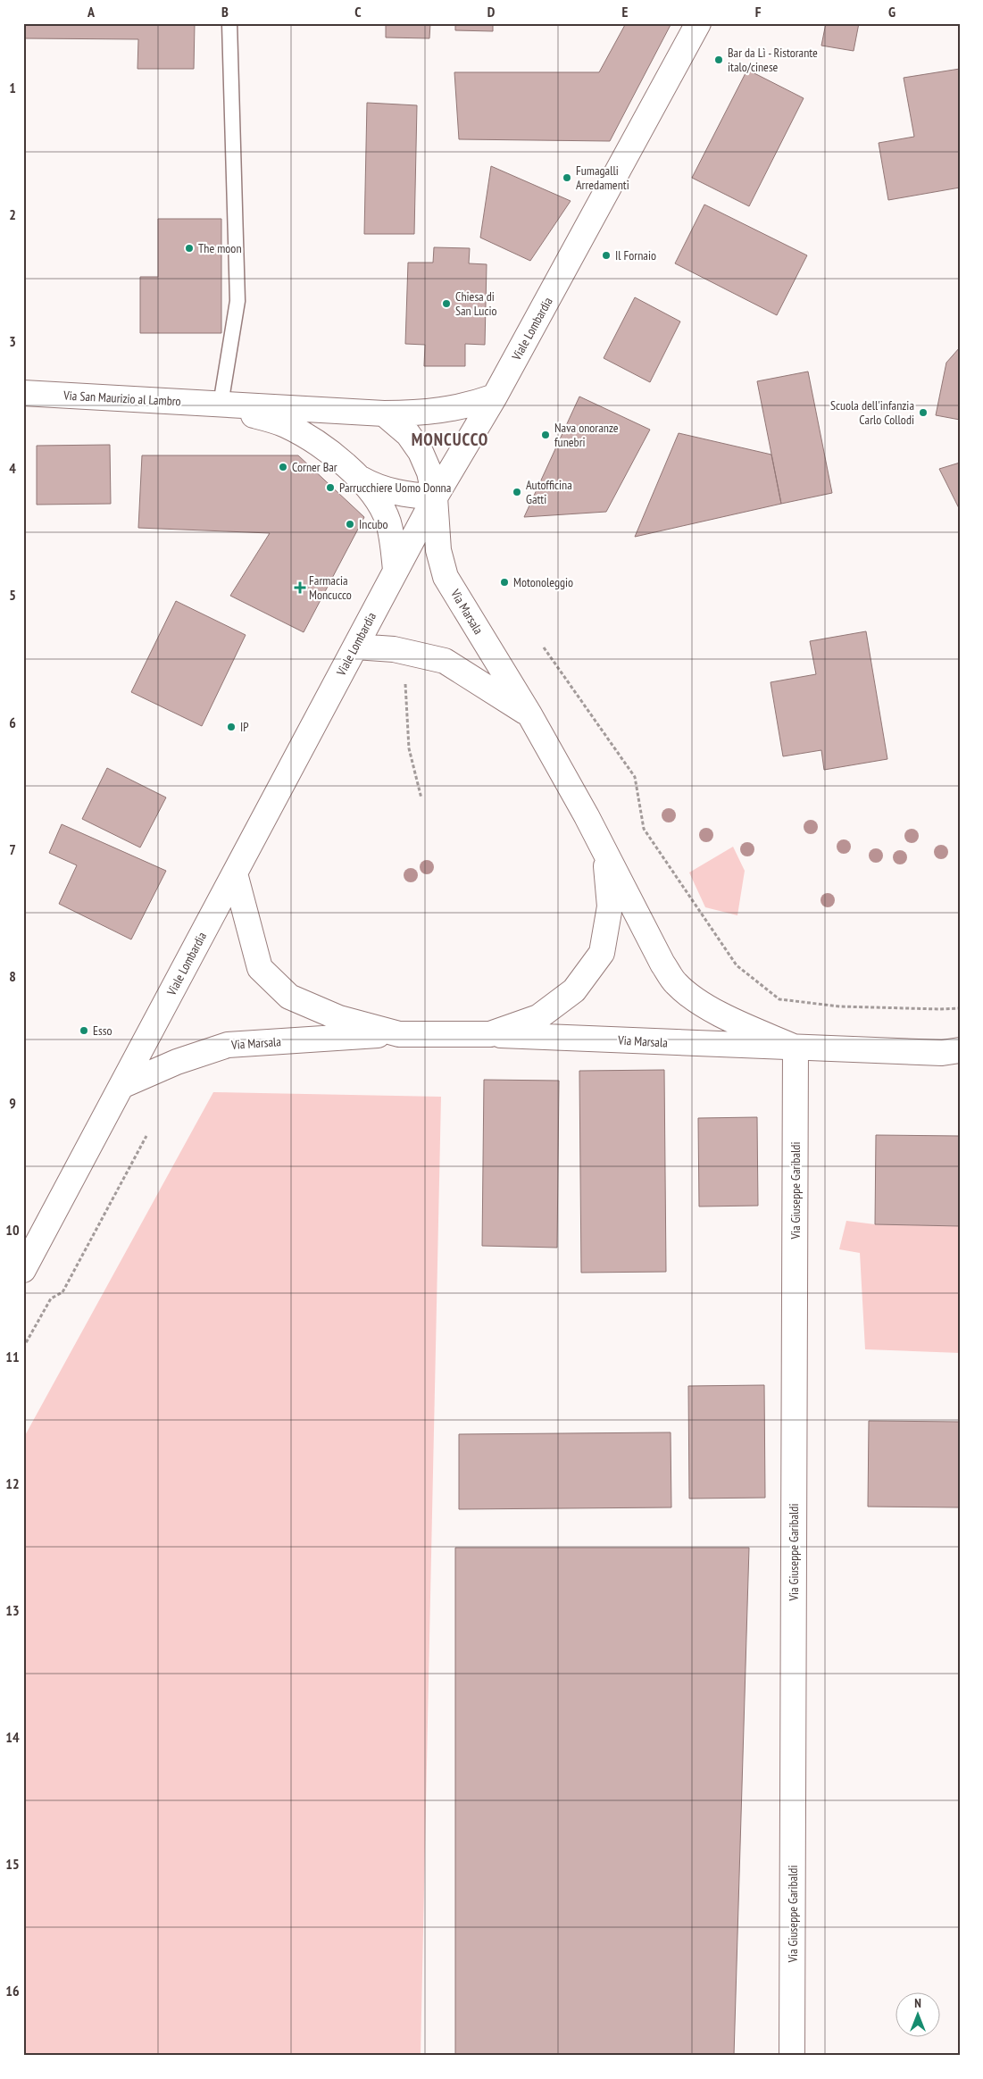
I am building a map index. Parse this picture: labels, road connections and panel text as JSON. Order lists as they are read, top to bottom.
{
  "streets": {
    "main road": [
      "Viale Lombardia",
      "Via San Maurizio al Lambro",
      "Via Marsala",
      "Via Giuseppe Garibaldi"
    ]
  },
  "crossings": [
    ["Viale Lombardia", "Via San Maurizio al Lambro"],
    ["Viale Lombardia", "Via Marsala"],
    ["Via San Maurizio al Lambro", "Via Marsala"],
    ["Via Marsala", "Via Giuseppe Garibaldi"]
  ],
  "districts": ["MONCUCCO"],
  "places": {
    "other": [
      "Bar da Lì - Ristorante italo/cinese",
      "Fumagalli Arredamenti",
      "The moon",
      "Il Fornaio",
      "Chiesa di San Lucio",
      "Scuola dell'infanzia Carlo Collodi",
      "Nava onoranze funebri",
      "Corner Bar",
      "Parrucchiere Uomo Donna",
      "Autofficina Gatti",
      "Incubo",
      "Motonoleggio",
      "IP",
      "Esso"
    ],
    "health": ["Farmacia Moncucco"]
  },
  "north": "top",
  "grid": {
    "columns": [
      "A",
      "B",
      "C",
      "D",
      "E",
      "F",
      "G"
    ],
    "rows": [
      "1",
      "2",
      "3",
      "4",
      "5",
      "6",
      "7",
      "8",
      "9",
      "10",
      "11",
      "12",
      "13",
      "14",
      "15",
      "16"
    ]
  }
}
